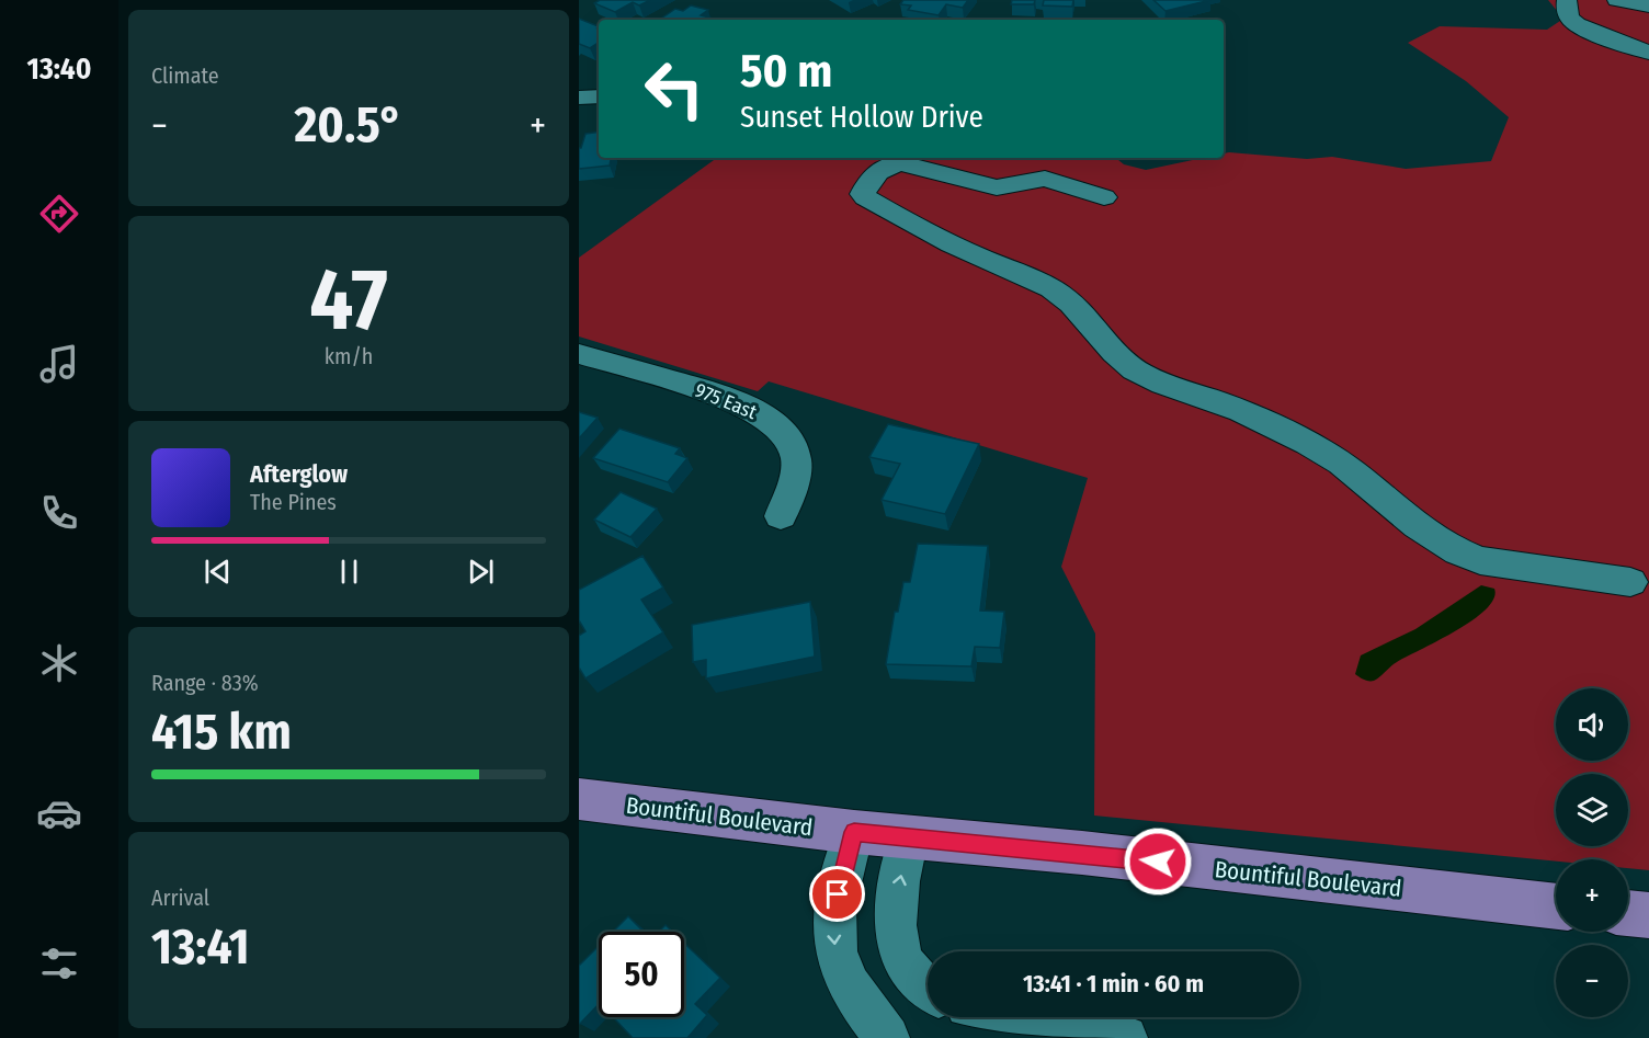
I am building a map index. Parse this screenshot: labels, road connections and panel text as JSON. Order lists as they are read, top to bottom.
{
  "streets": {
    "main road": ["Bountiful Boulevard"],
    "street": ["975 East"]
  },
  "page": {
    "tabs": "13:40",
    "tile": [
      "Climate",
      ["47", "km/h"],
      ["Range · 83%", "415 km"],
      ["Arrival", "13:41"]
    ],
    "turn": ["50 m", "Sunset Hollow Drive"],
    "heat": ["−", "20.5°", "+"],
    "song": ["Afterglow", "The Pines"],
    "map_buttons": ["+", "−"],
    "limit": "50",
    "trip": "13:41 · 1 min · 60 m"
  }
}
